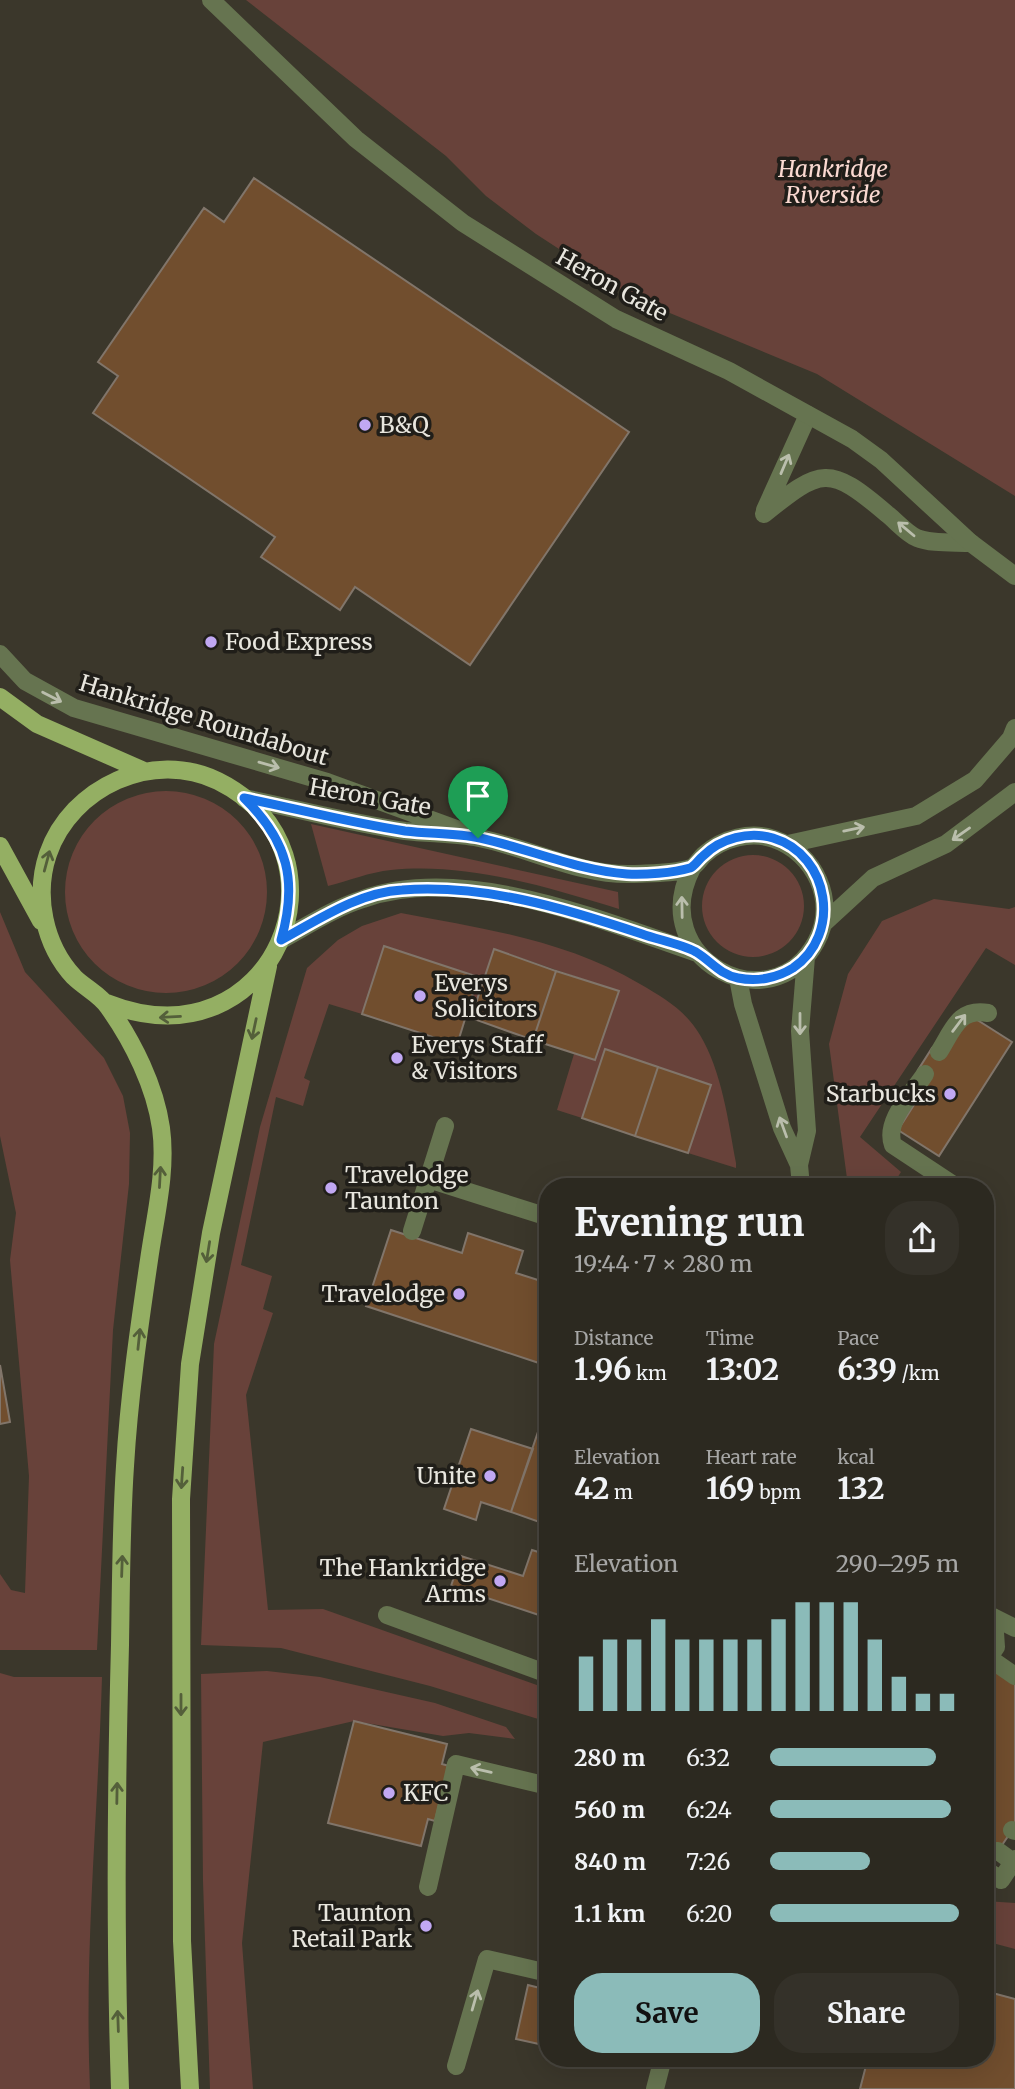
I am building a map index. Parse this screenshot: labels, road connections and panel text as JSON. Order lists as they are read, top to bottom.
{
  "streets": {
    "street": ["Heron Gate", "Hankridge Roundabout"]
  },
  "crossings": [
    ["Heron Gate", "Hankridge Roundabout"]
  ],
  "parks": ["Hankridge Riverside"],
  "places": [
    "B&Q",
    "Food Express",
    "Everys Solicitors",
    "Everys Staff & Visitors",
    "Starbucks",
    "Travelodge Taunton",
    "Travelodge",
    "Unite",
    "The Hankridge Arms",
    "KFC",
    "Taunton Retail Park"
  ],
  "page": {
    "heading": ["Evening run", "19:44 · 7 × 280 m"],
    "stats": [
      ["Distance", "1.96 km"],
      ["Time", "13:02"],
      ["Pace", "6:39 /km"],
      ["Elevation", "42 m"],
      ["Heart rate", "169 bpm"],
      ["kcal", "132"]
    ],
    "chart": ["Elevation", "290–295 m"],
    "list": [
      {
        "name": "280 m",
        "note": "6:32"
      },
      {
        "name": "560 m",
        "note": "6:24"
      },
      {
        "name": "840 m",
        "note": "7:26"
      },
      {
        "name": "1.1 km",
        "note": "6:20"
      }
    ],
    "buttons": ["Save", "Share"]
  }
}
